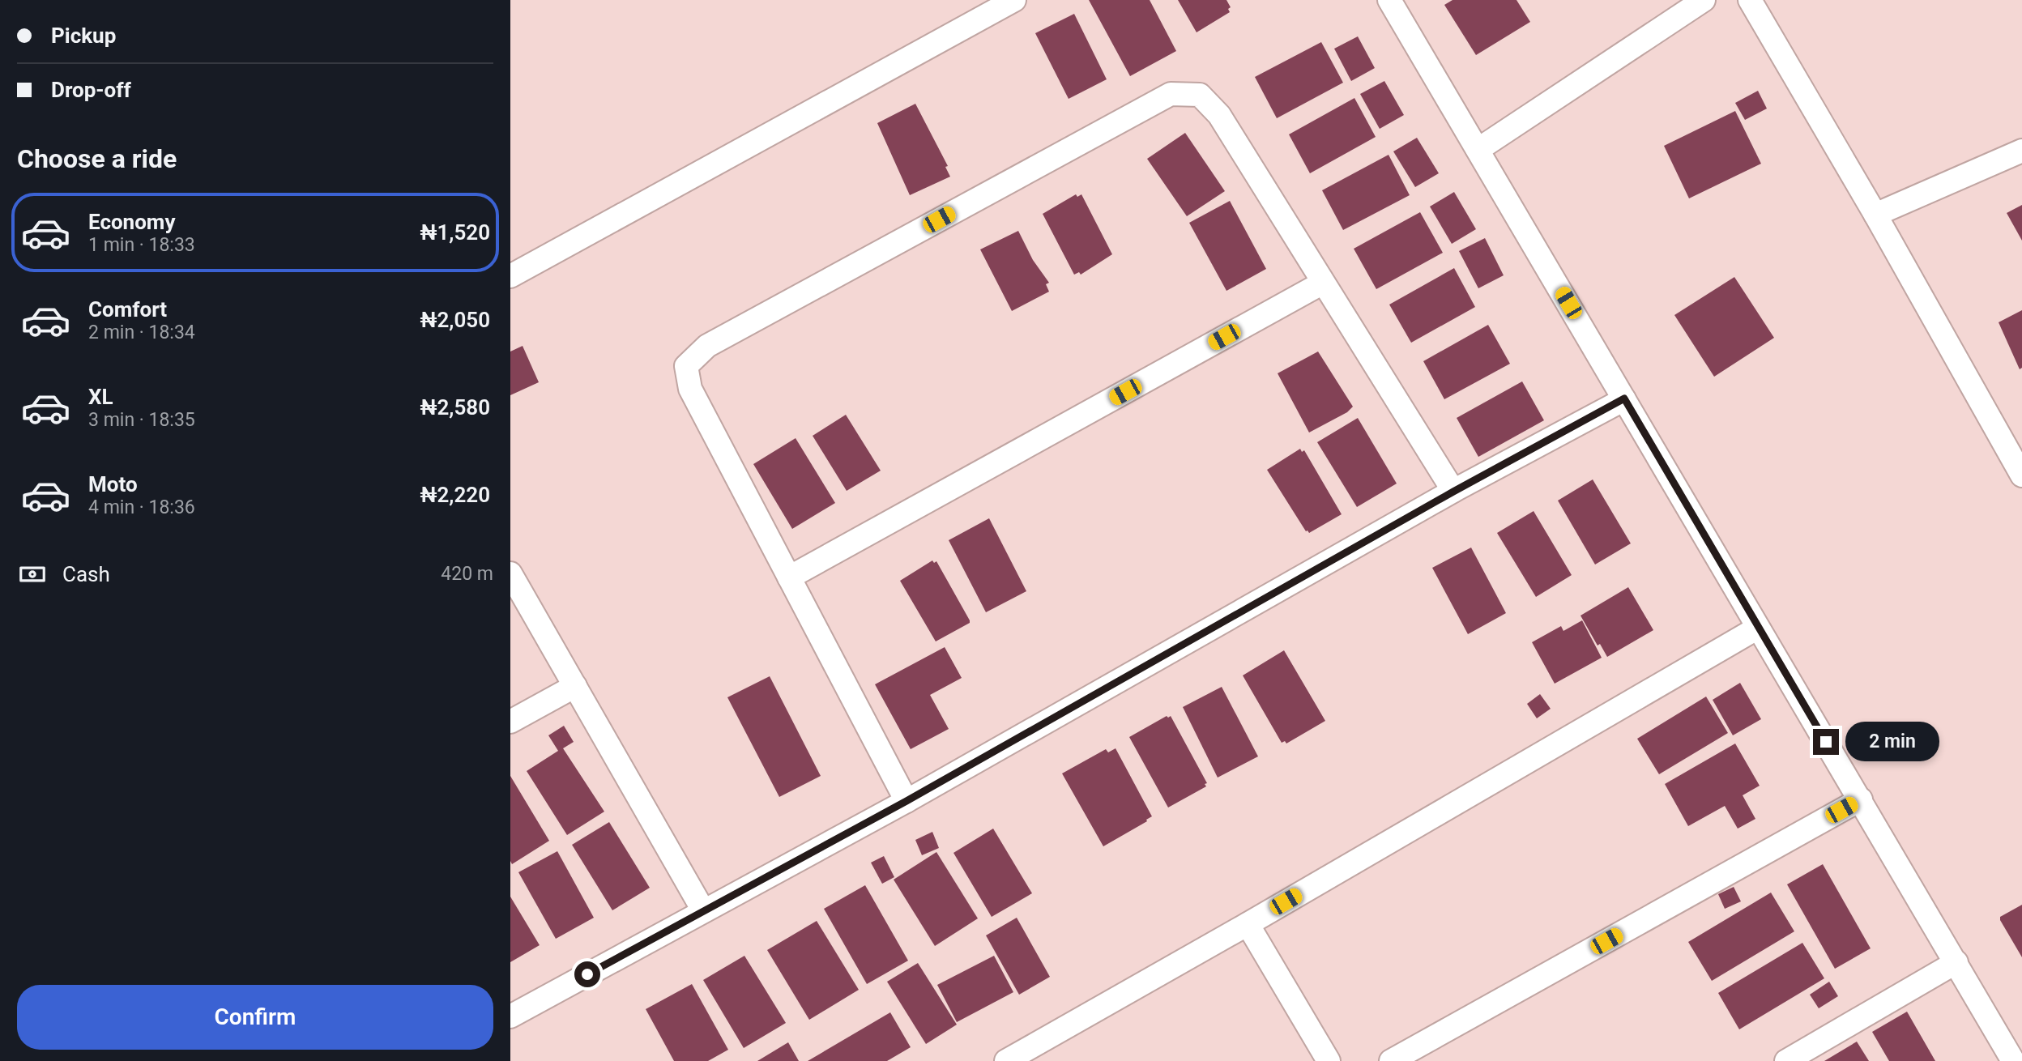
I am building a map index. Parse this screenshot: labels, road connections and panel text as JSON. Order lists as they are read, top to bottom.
{
  "page": {
    "banner": ["Pickup", "Drop-off"],
    "heading": "Choose a ride",
    "list": [
      {
        "name": "Economy",
        "note": "1 min · 18:33",
        "value": "₦1,520"
      },
      {
        "name": "Comfort",
        "note": "2 min · 18:34",
        "value": "₦2,050"
      },
      {
        "name": "XL",
        "note": "3 min · 18:35",
        "value": "₦2,580"
      },
      {
        "name": "Moto",
        "note": "4 min · 18:36",
        "value": "₦2,220"
      }
    ],
    "pay": ["Cash", "420 m"],
    "bubble": "2 min",
    "buttons": "Confirm"
  }
}
